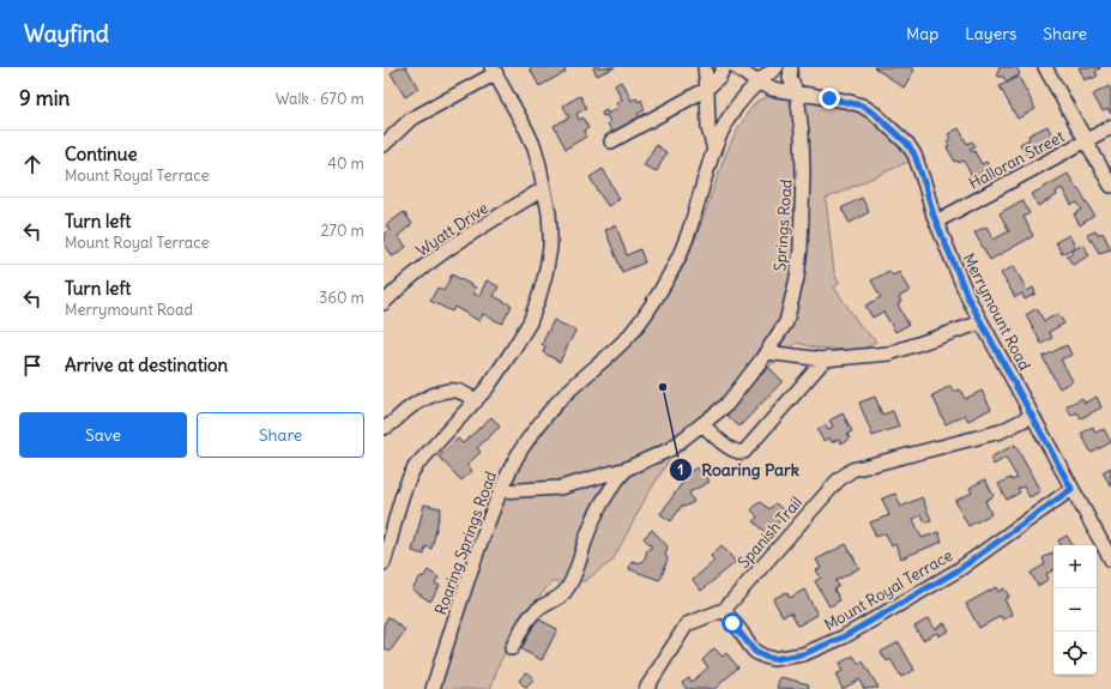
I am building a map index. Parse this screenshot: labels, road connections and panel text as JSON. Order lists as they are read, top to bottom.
{
  "streets": {
    "street": [
      "Halloran Street",
      "Springs Road",
      "Wyatt Drive",
      "Merrymount Road",
      "Spanish Trail",
      "Roaring Springs Road",
      "Mount Royal Terrace"
    ]
  },
  "crossings": [
    ["Halloran Street", "Merrymount Road"],
    ["Springs Road", "Merrymount Road"],
    ["Springs Road", "Roaring Springs Road"],
    ["Merrymount Road", "Spanish Trail"],
    ["Merrymount Road", "Roaring Springs Road"],
    ["Merrymount Road", "Mount Royal Terrace"],
    ["Spanish Trail", "Mount Royal Terrace"]
  ],
  "places": ["Roaring Park"],
  "page": {
    "header": "Wayfind",
    "nav": ["Map", "Layers", "Share"],
    "heading": ["9 min", "Walk · 670 m"],
    "list": [
      ["Continue", "Mount Royal Terrace", "40 m"],
      ["Turn left", "Mount Royal Terrace", "270 m"],
      ["Turn left", "Merrymount Road", "360 m"],
      "Arrive at destination"
    ],
    "buttons": ["Save", "Share"],
    "map_buttons": ["+", "−"]
  }
}
